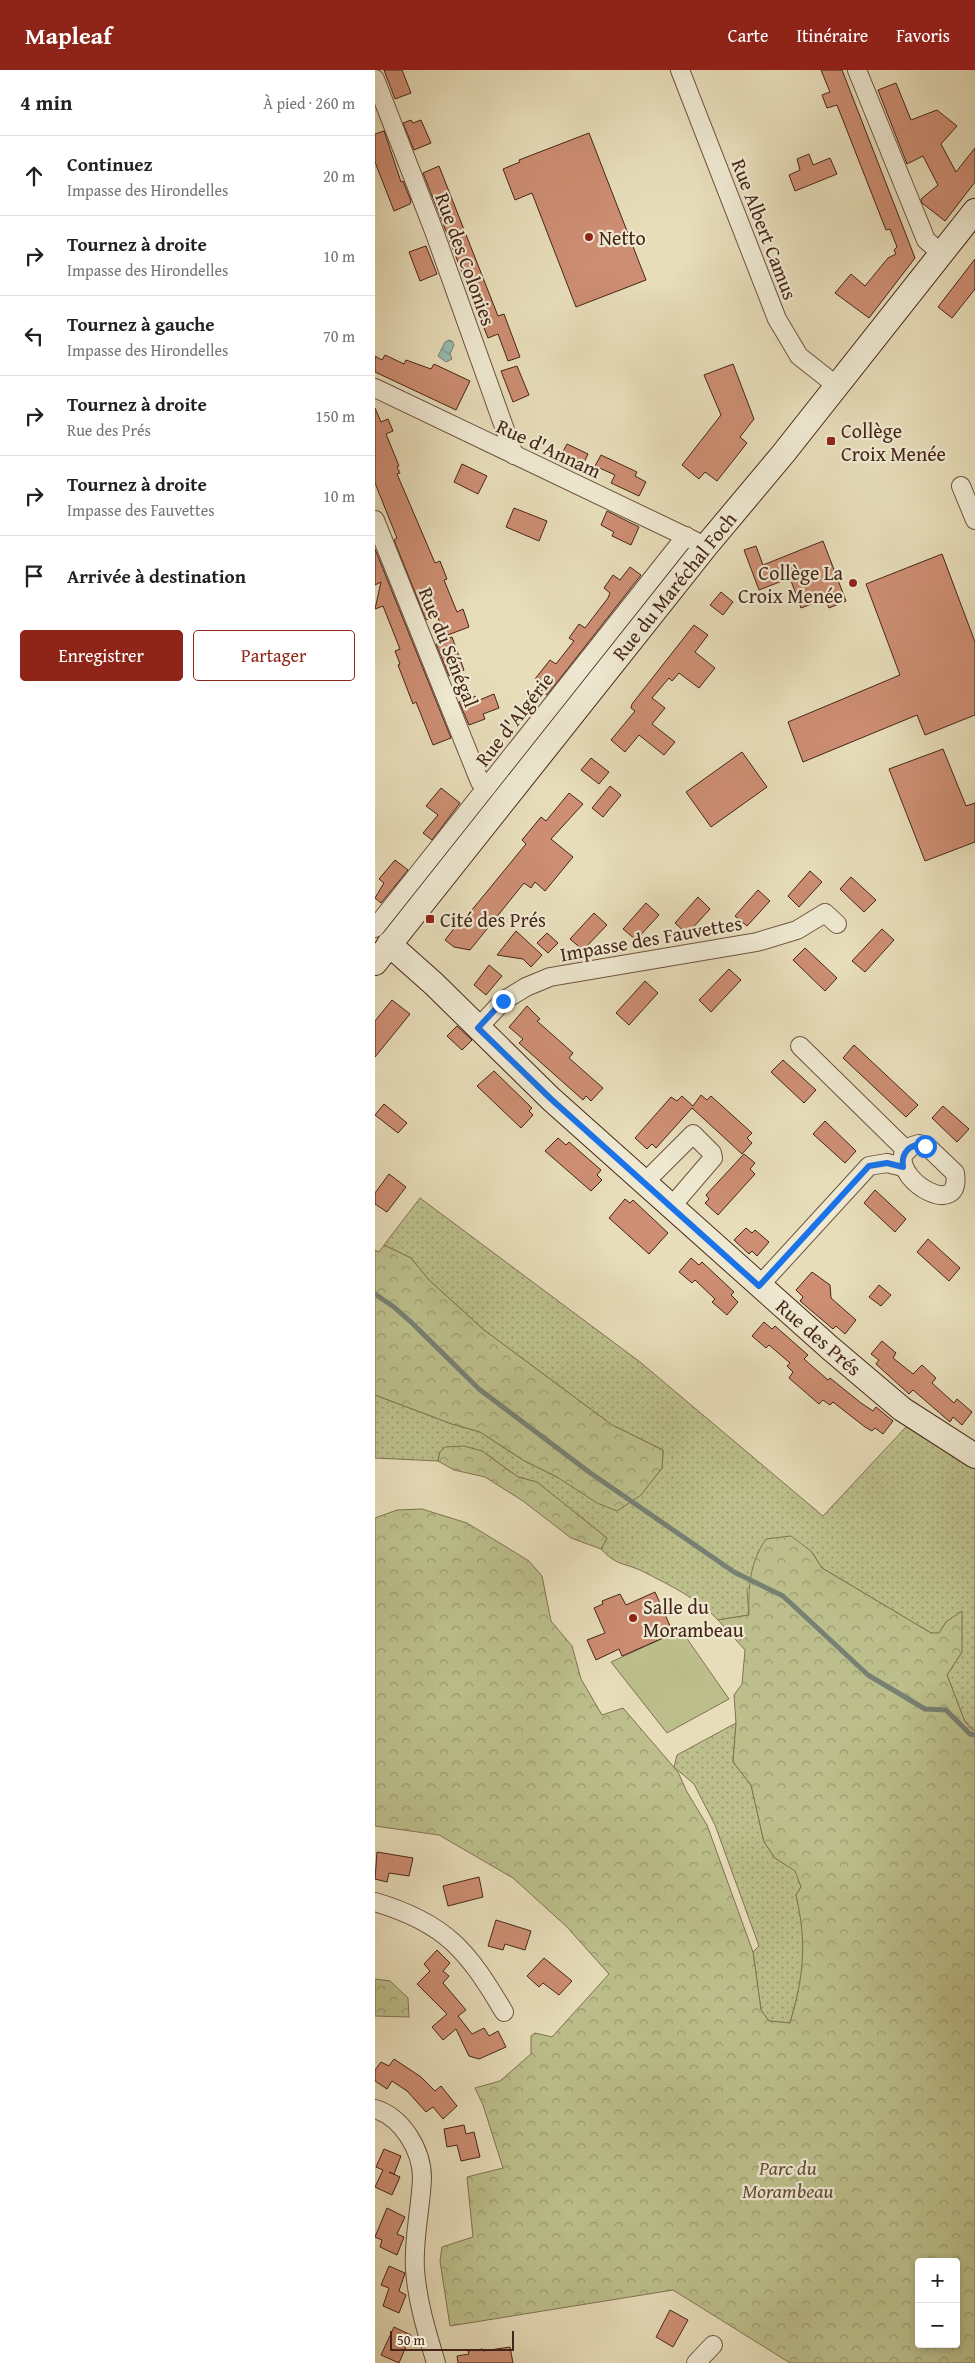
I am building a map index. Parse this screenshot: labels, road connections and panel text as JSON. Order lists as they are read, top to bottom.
{
  "streets": {
    "main road": ["Rue du Maréchal Foch", "Rue des Prés"],
    "street": [
      "Rue Albert Camus",
      "Rue des Colonies",
      "Rue d'Annam",
      "Rue du Sénégal",
      "Rue d'Algérie",
      "Impasse des Fauvettes"
    ]
  },
  "crossings": [
    ["Rue Albert Camus", "Rue du Maréchal Foch"],
    ["Rue des Colonies", "Rue d'Annam"],
    ["Rue d'Annam", "Rue du Maréchal Foch"],
    ["Rue d'Annam", "Rue d'Algérie"],
    ["Rue du Maréchal Foch", "Rue d'Algérie"],
    ["Rue du Maréchal Foch", "Rue des Prés"],
    ["Rue du Sénégal", "Rue d'Algérie"],
    ["Rue d'Algérie", "Rue des Prés"],
    ["Impasse des Fauvettes", "Rue des Prés"]
  ],
  "parks": ["Parc du Morambeau"],
  "places": {
    "other": ["Netto", "Collège La Croix Menée", "Salle du Morambeau"],
    "transit": ["Collège Croix Menée", "Cité des Prés"]
  },
  "scale_bar": "50 m",
  "page": {
    "header": "Mapleaf",
    "nav": ["Carte", "Itinéraire", "Favoris"],
    "heading": ["4 min", "À pied · 260 m"],
    "list": [
      ["Continuez", "Impasse des Hirondelles", "20 m"],
      ["Tournez à droite", "Impasse des Hirondelles", "10 m"],
      ["Tournez à gauche", "Impasse des Hirondelles", "70 m"],
      ["Tournez à droite", "Rue des Prés", "150 m"],
      ["Tournez à droite", "Impasse des Fauvettes", "10 m"],
      "Arrivée à destination"
    ],
    "buttons": ["Enregistrer", "Partager"],
    "map_buttons": ["+", "−"],
    "scale": "50 m"
  }
}
